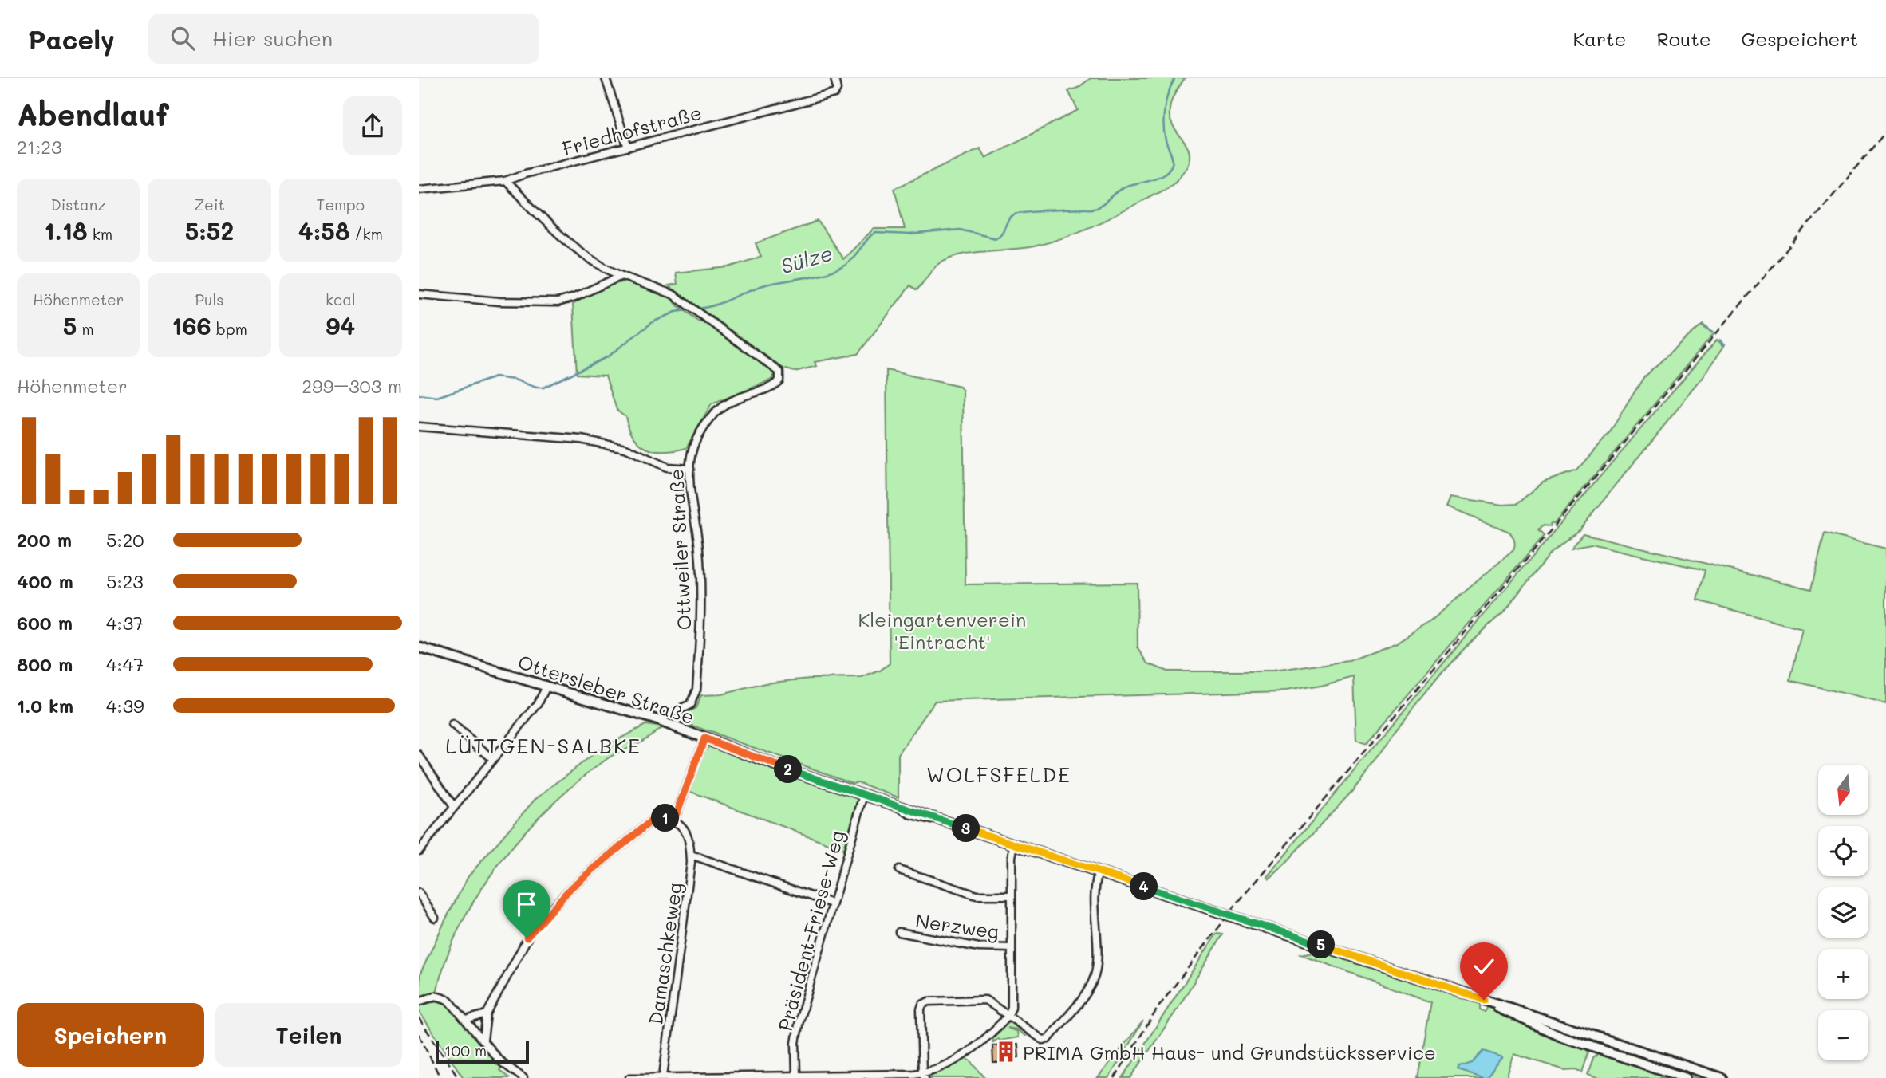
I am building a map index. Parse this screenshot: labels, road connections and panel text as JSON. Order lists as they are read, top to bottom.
{
  "streets": {
    "main road": ["Ottersleber Straße"],
    "street": [
      "Friedhofstraße",
      "Ottweiler Straße",
      "Nerzweg",
      "Präsident-Friese-Weg",
      "Damaschkeweg"
    ]
  },
  "crossings": [
    ["Ottweiler Straße", "Ottersleber Straße"],
    ["Ottersleber Straße", "Präsident-Friese-Weg"]
  ],
  "districts": ["LÜTTGEN-SALBKE", "WOLFSFELDE"],
  "water": ["Sülze"],
  "parks": ["Kleingartenverein 'Eintracht'"],
  "places": {
    "building": ["PRIMA GmbH Haus- und Grundstücksservice"]
  },
  "scale_bar": "100 m",
  "north": "bottom",
  "page": {
    "header": "Pacely",
    "search": "Hier suchen",
    "nav": ["Karte", "Route", "Gespeichert"],
    "heading": ["Abendlauf", "21:23"],
    "stats": [
      ["Distanz", "1.18 km"],
      ["Zeit", "5:52"],
      ["Tempo", "4:58 /km"],
      ["Höhenmeter", "5 m"],
      ["Puls", "166 bpm"],
      ["kcal", "94"]
    ],
    "chart": ["Höhenmeter", "299–303 m"],
    "list": [
      {
        "name": "200 m",
        "note": "5:20"
      },
      {
        "name": "400 m",
        "note": "5:23"
      },
      {
        "name": "600 m",
        "note": "4:37"
      },
      {
        "name": "800 m",
        "note": "4:47"
      },
      {
        "name": "1.0 km",
        "note": "4:39"
      }
    ],
    "pins": [
      "2",
      "1",
      "3",
      "4",
      "5"
    ],
    "map_buttons": ["+", "−"],
    "buttons": ["Speichern", "Teilen"],
    "scale": "100 m"
  }
}
